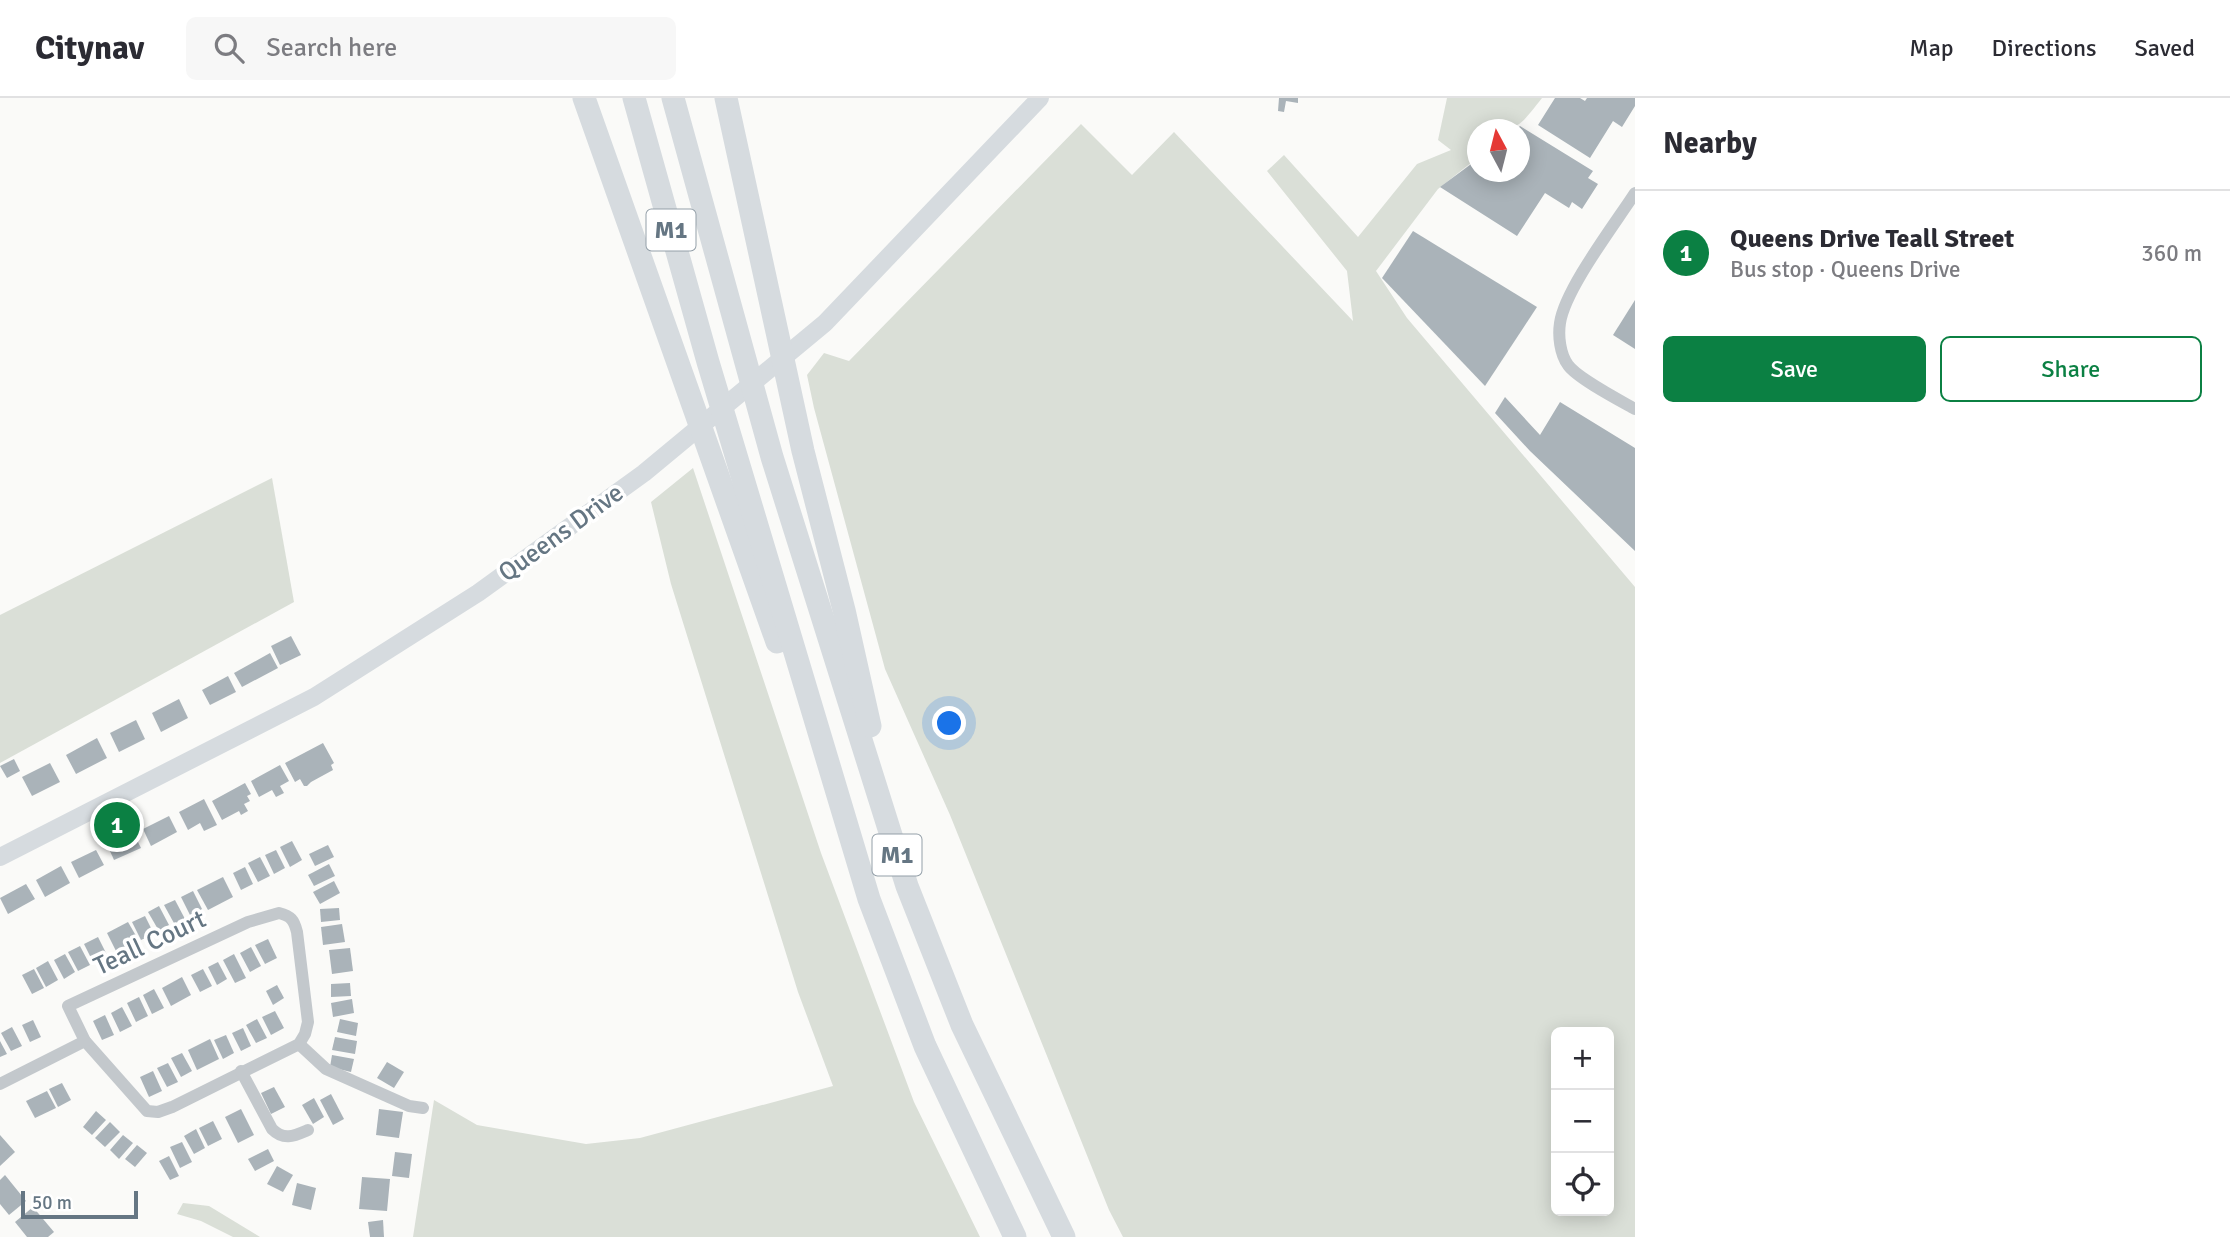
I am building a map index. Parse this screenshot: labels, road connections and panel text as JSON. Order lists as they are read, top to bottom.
{
  "streets": {
    "highway": ["M1"],
    "street": ["Queens Drive", "Teall Court"]
  },
  "scale_bar": "50 m",
  "north": "top",
  "page": {
    "header": "Citynav",
    "search": "Search here",
    "nav": ["Map", "Directions", "Saved"],
    "heading": "Nearby",
    "list": [
      {
        "mark": "1",
        "name": "Queens Drive Teall Street",
        "note": "Bus stop · Queens Drive",
        "value": "360 m"
      }
    ],
    "buttons": ["Save", "Share"],
    "pins": "1",
    "map_buttons": ["+", "−"],
    "scale": "50 m"
  }
}
